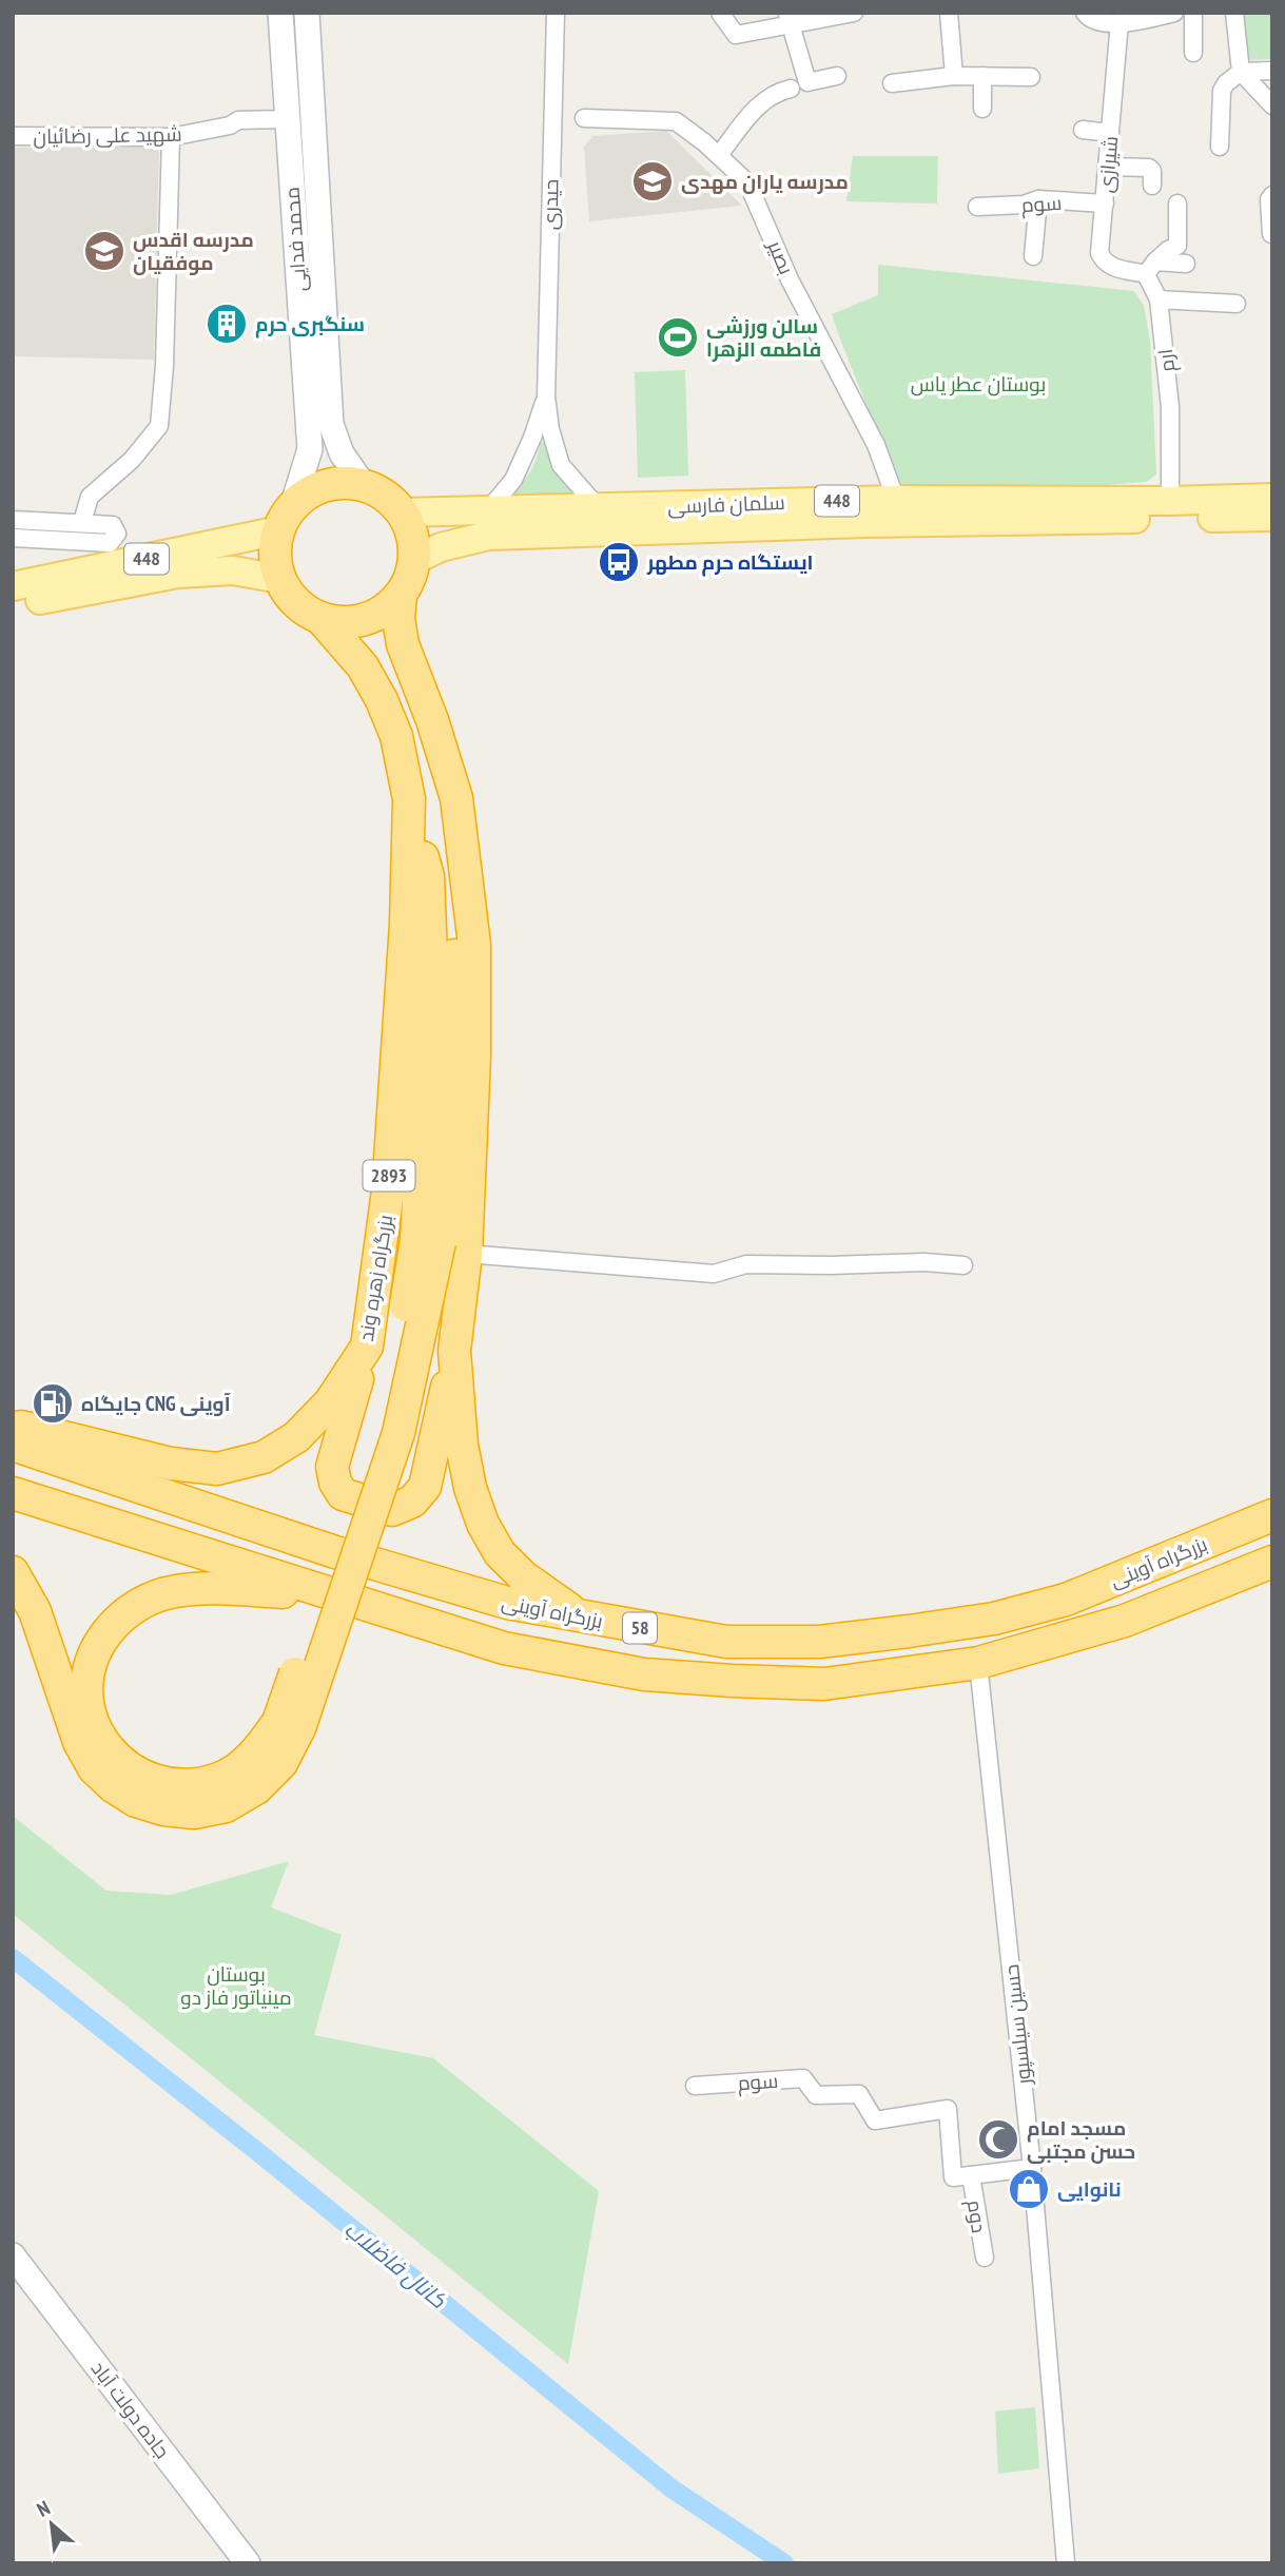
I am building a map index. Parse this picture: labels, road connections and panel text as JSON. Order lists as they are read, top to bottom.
{
  "streets": {
    "highway": [
      "2893",
      "بزرگراه زهره وند",
      "بزرگراه آوینی",
      "58"
    ],
    "main road": ["448", "سلمان فارسی"],
    "street": [
      "شهید علی رضائیان",
      "شیرازی",
      "سوم",
      "حیدری",
      "محمد فدایی",
      "بصیر",
      "ارم",
      "حسین سیلسپور",
      "دوم",
      "جاده دولت آباد"
    ]
  },
  "crossings": [
    ["شهید علی رضائیان", "محمد فدایی"],
    ["شیرازی", "سوم"],
    ["شیرازی", "ارم"],
    ["سوم", "دوم"],
    ["محمد فدایی", "448"],
    ["محمد فدایی", "سلمان فارسی"],
    ["محمد فدایی", "بزرگراه زهره وند"],
    ["بصیر", "سلمان فارسی"],
    ["ارم", "سلمان فارسی"],
    ["448", "سلمان فارسی"],
    ["448", "بزرگراه زهره وند"],
    ["سلمان فارسی", "بزرگراه زهره وند"],
    ["بزرگراه زهره وند", "بزرگراه آوینی"],
    ["بزرگراه آوینی", "حسین سیلسپور"]
  ],
  "water": ["کانال فاضلاب"],
  "parks": ["بوستان عطر یاس", "بوستان مینیاتور فاز دو"],
  "places": {
    "school or university": ["مدرسه یاران مهدی", "مدرسه اقدس موفقیان"],
    "building": ["سنگبری حرم"],
    "sports": ["سالن ورزشی فاطمه الزهرا"],
    "bus stop": ["ایستگاه حرم مطهر"],
    "fuel station": ["جایگاه CNG آوینی"],
    "mosque": ["مسجد امام حسن مجتبی"],
    "shop": ["نانوایی"]
  },
  "north": "top left"
}
